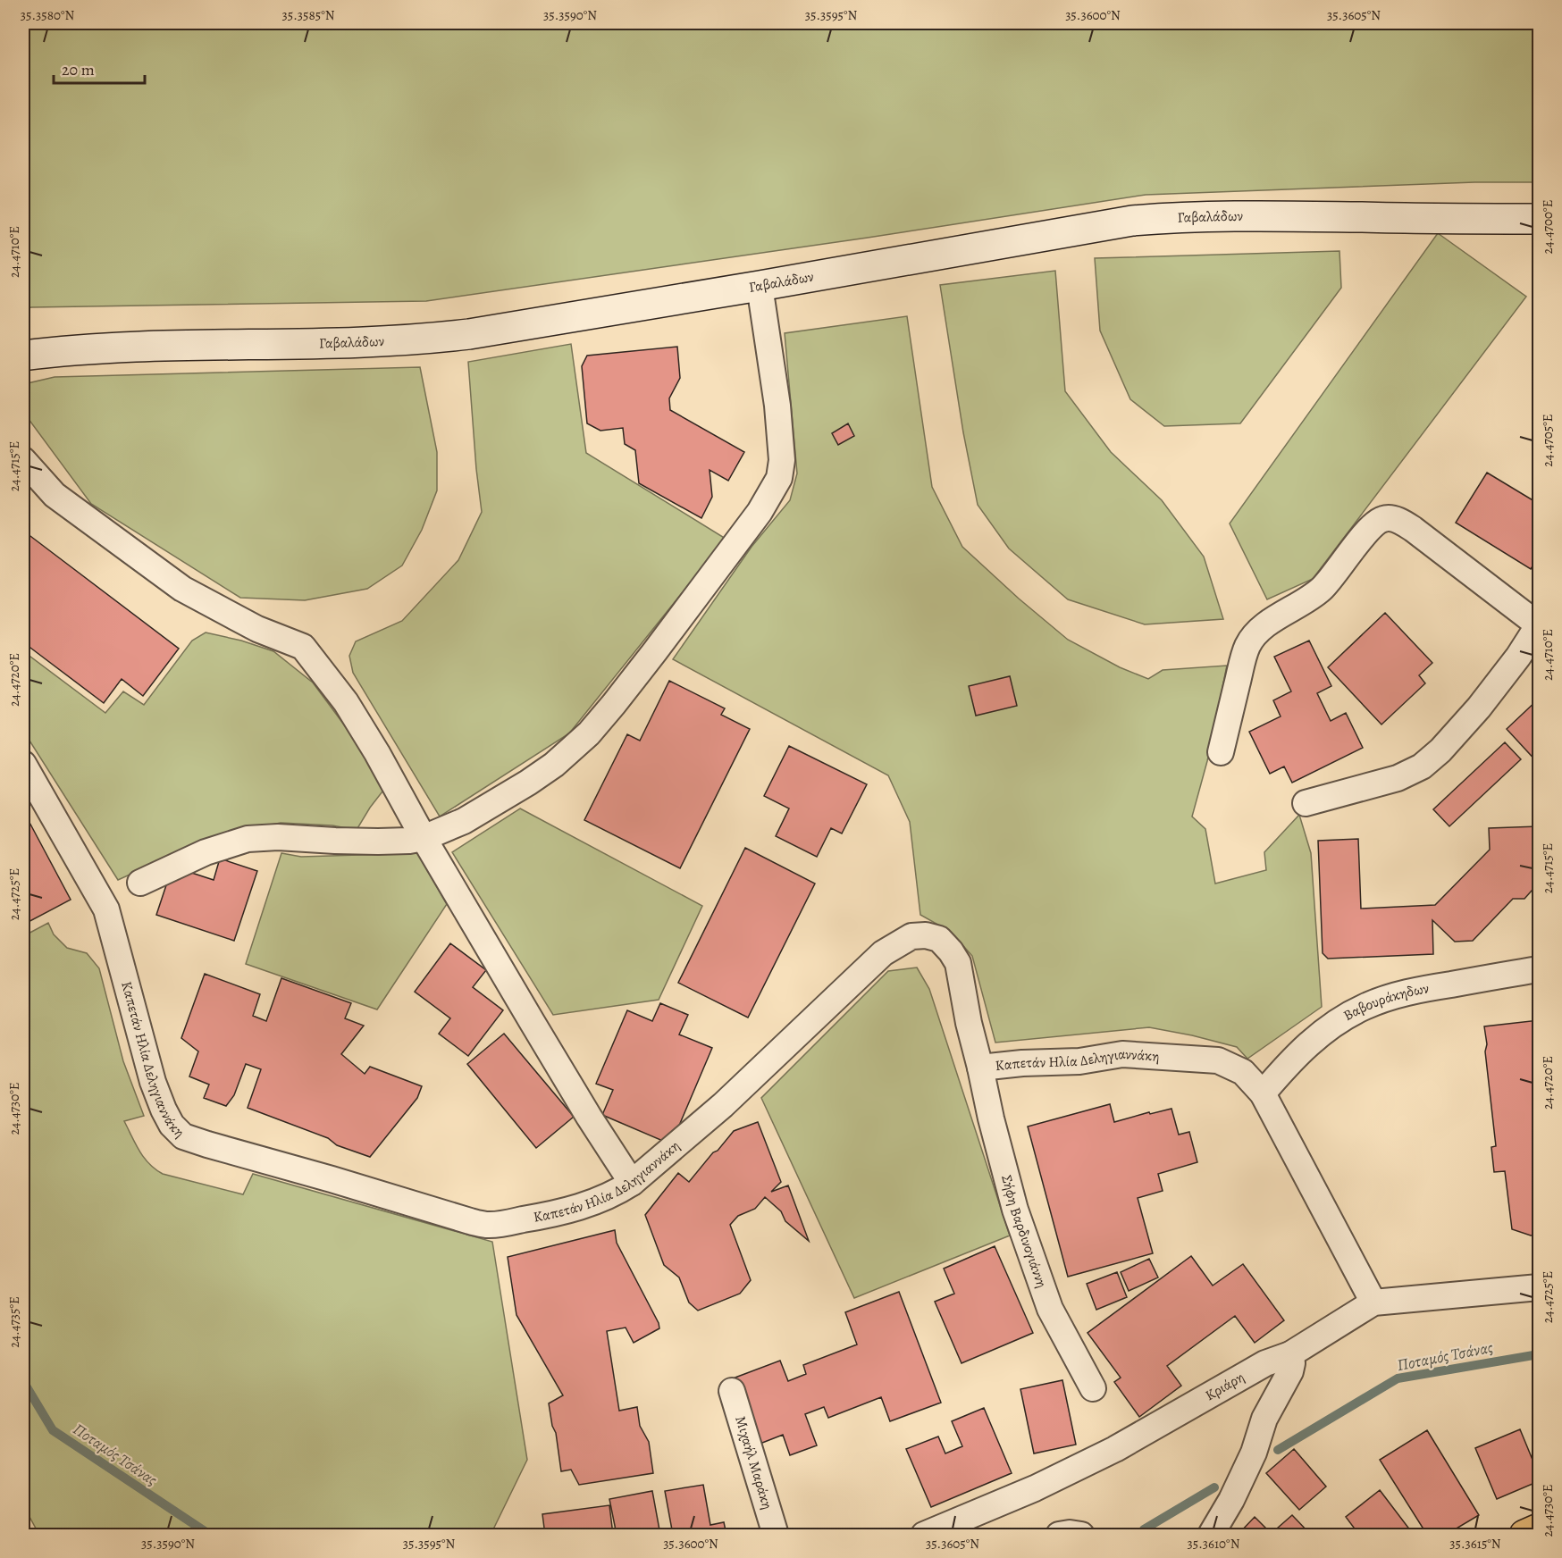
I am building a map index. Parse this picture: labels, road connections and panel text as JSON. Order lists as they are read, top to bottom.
{
  "streets": {
    "street": [
      "Γαβαλάδων",
      "Βαβουράκηδων",
      "Καπετάν Ηλία Δεληγιαννάκη",
      "Σήφη Βαρδινογιάννη",
      "Κριάρη",
      "Μιχαήλ Μαράκη"
    ]
  },
  "crossings": [
    ["Βαβουράκηδων", "Καπετάν Ηλία Δεληγιαννάκη"],
    ["Καπετάν Ηλία Δεληγιαννάκη", "Σήφη Βαρδινογιάννη"],
    ["Καπετάν Ηλία Δεληγιαννάκη", "Κριάρη"]
  ],
  "water": ["Ποταμός Τσάνας"],
  "scale_bar": "20 m",
  "coordinates": [
    "35.3580°N",
    "35.3585°N",
    "35.3590°N",
    "35.3595°N",
    "35.3600°N",
    "35.3605°N",
    "24.4700°E",
    "24.4710°E",
    "24.4705°E",
    "24.4715°E",
    "24.4720°E",
    "24.4725°E",
    "24.4730°E",
    "24.4735°E",
    "35.3610°N",
    "35.3615°N"
  ]
}
